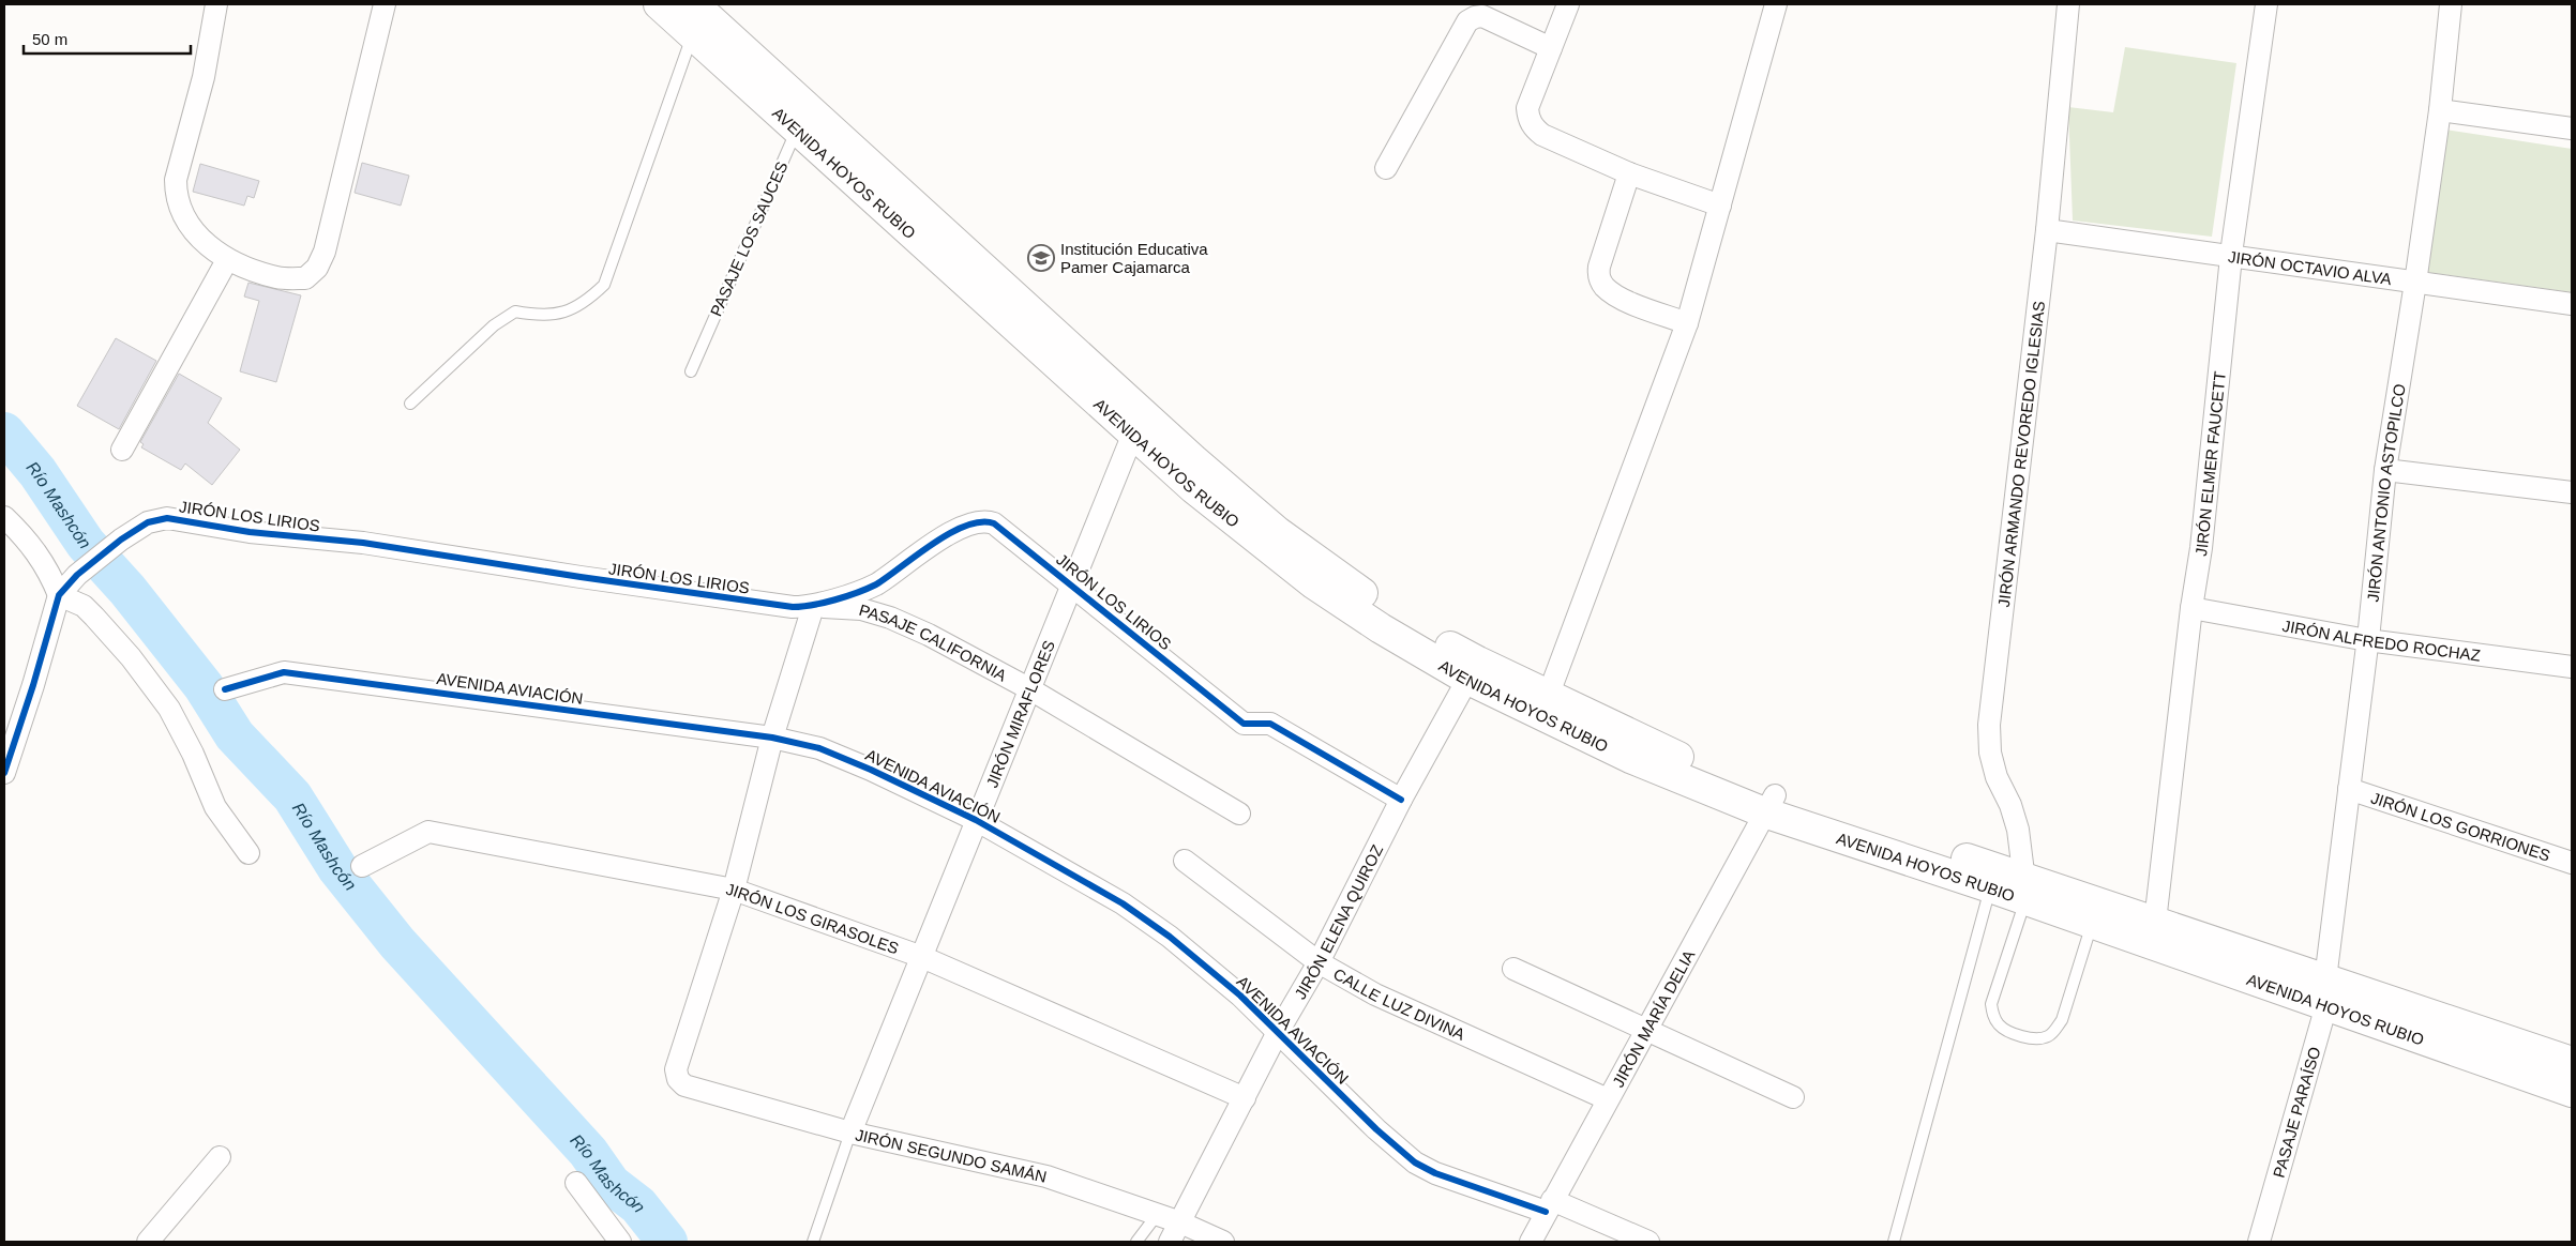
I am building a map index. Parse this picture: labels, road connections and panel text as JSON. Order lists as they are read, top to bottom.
{
  "streets": {
    "main road": ["AVENIDA HOYOS RUBIO"],
    "street": [
      "JIRÓN OCTAVIO ALVA",
      "JIRÓN ARMANDO REVOREDO IGLESIAS",
      "JIRÓN ELMER FAUCETT",
      "JIRÓN ANTONIO ASTOPILCO",
      "JIRÓN LOS LIRIOS",
      "JIRÓN ALFREDO ROCHAZ",
      "PASAJE CALIFORNIA",
      "AVENIDA AVIACIÓN",
      "JIRÓN MIRAFLORES",
      "JIRÓN LOS GORRIONES",
      "JIRÓN LOS GIRASOLES",
      "JIRÓN ELENA QUIROZ",
      "CALLE LUZ DIVINA",
      "JIRÓN MARÍA DELIA",
      "PASAJE PARAÍSO",
      "JIRÓN SEGUNDO SAMÁN"
    ],
    "lane": ["PASAJE LOS SAUCES"]
  },
  "crossings": [
    ["AVENIDA HOYOS RUBIO", "PASAJE LOS SAUCES"],
    ["AVENIDA HOYOS RUBIO", "JIRÓN ARMANDO REVOREDO IGLESIAS"],
    ["AVENIDA HOYOS RUBIO", "JIRÓN ELMER FAUCETT"],
    ["AVENIDA HOYOS RUBIO", "JIRÓN ANTONIO ASTOPILCO"],
    ["AVENIDA HOYOS RUBIO", "JIRÓN MIRAFLORES"],
    ["AVENIDA HOYOS RUBIO", "JIRÓN ELENA QUIROZ"],
    ["AVENIDA HOYOS RUBIO", "JIRÓN MARÍA DELIA"],
    ["AVENIDA HOYOS RUBIO", "PASAJE PARAÍSO"],
    ["JIRÓN OCTAVIO ALVA", "JIRÓN ARMANDO REVOREDO IGLESIAS"],
    ["JIRÓN OCTAVIO ALVA", "JIRÓN ELMER FAUCETT"],
    ["JIRÓN OCTAVIO ALVA", "JIRÓN ANTONIO ASTOPILCO"],
    ["JIRÓN ELMER FAUCETT", "JIRÓN ALFREDO ROCHAZ"],
    ["JIRÓN ANTONIO ASTOPILCO", "JIRÓN ALFREDO ROCHAZ"],
    ["JIRÓN ANTONIO ASTOPILCO", "JIRÓN LOS GORRIONES"],
    ["JIRÓN ANTONIO ASTOPILCO", "PASAJE PARAÍSO"],
    ["JIRÓN LOS LIRIOS", "PASAJE CALIFORNIA"],
    ["JIRÓN LOS LIRIOS", "JIRÓN MIRAFLORES"],
    ["JIRÓN LOS LIRIOS", "JIRÓN ELENA QUIROZ"],
    ["PASAJE CALIFORNIA", "JIRÓN MIRAFLORES"],
    ["AVENIDA AVIACIÓN", "JIRÓN MIRAFLORES"],
    ["AVENIDA AVIACIÓN", "JIRÓN ELENA QUIROZ"],
    ["AVENIDA AVIACIÓN", "JIRÓN MARÍA DELIA"],
    ["JIRÓN MIRAFLORES", "JIRÓN LOS GIRASOLES"],
    ["JIRÓN MIRAFLORES", "JIRÓN SEGUNDO SAMÁN"],
    ["JIRÓN LOS GIRASOLES", "JIRÓN ELENA QUIROZ"],
    ["JIRÓN LOS GIRASOLES", "JIRÓN SEGUNDO SAMÁN"],
    ["JIRÓN ELENA QUIROZ", "CALLE LUZ DIVINA"],
    ["JIRÓN ELENA QUIROZ", "JIRÓN SEGUNDO SAMÁN"],
    ["CALLE LUZ DIVINA", "JIRÓN MARÍA DELIA"]
  ],
  "water": ["Río Mashcón"],
  "places": {
    "school or university": ["Institución Educativa Pamer Cajamarca"]
  },
  "scale_bar": "50 m"
}
